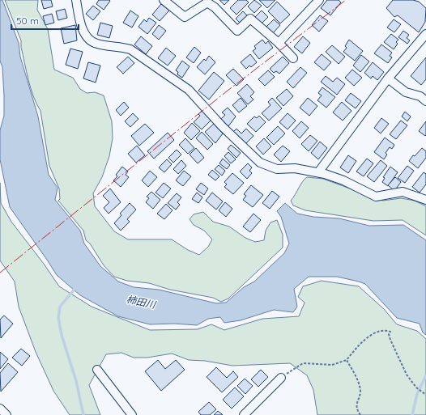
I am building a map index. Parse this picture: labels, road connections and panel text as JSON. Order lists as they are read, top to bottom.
{
  "water": ["柿田川"],
  "scale_bar": "50 m"
}
